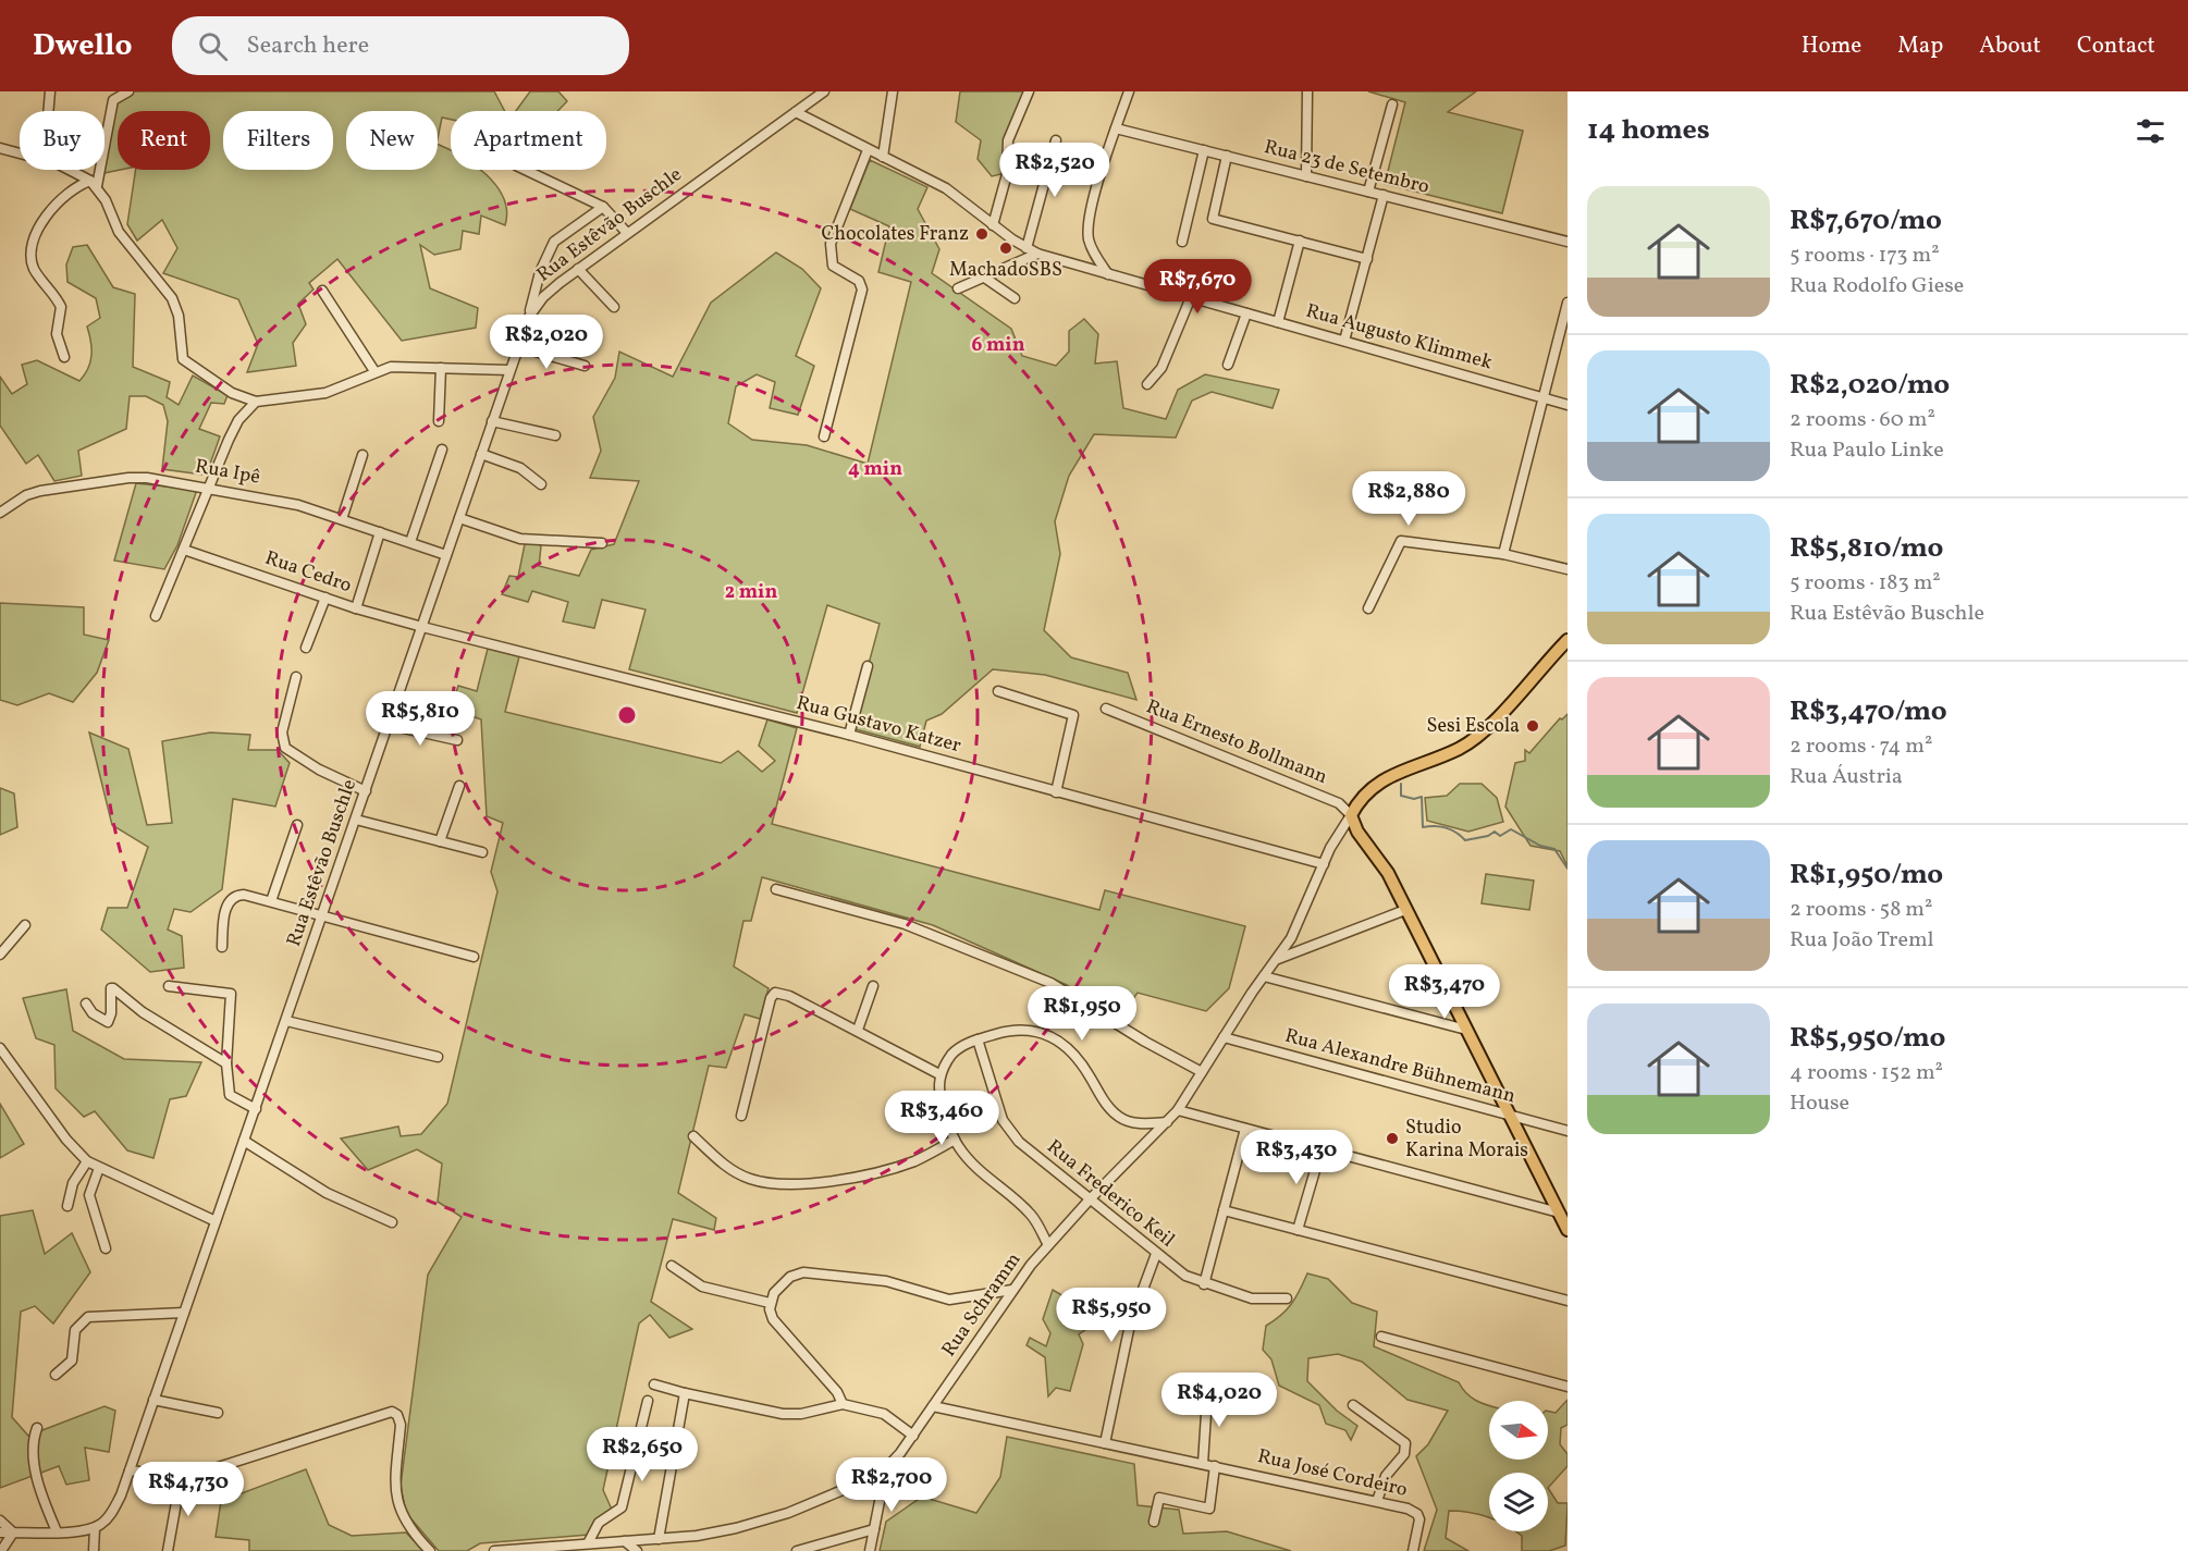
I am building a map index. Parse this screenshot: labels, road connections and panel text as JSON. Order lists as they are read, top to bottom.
{
  "streets": {
    "street": [
      "Rua 23 de Setembro",
      "Rua Estêvão Buschle",
      "Rua Augusto Klimmek",
      "Rua Ipê",
      "Rua Cedro",
      "Rua Gustavo Katzer",
      "Rua Ernesto Bollmann",
      "Rua Alexandre Bühnemann",
      "Rua Frederico Keil",
      "Rua Schramm",
      "Rua José Cordeiro"
    ]
  },
  "crossings": [
    ["Rua Estêvão Buschle", "Rua Augusto Klimmek"],
    ["Rua Estêvão Buschle", "Rua Ipê"],
    ["Rua Estêvão Buschle", "Rua Cedro"],
    ["Rua Estêvão Buschle", "Rua Gustavo Katzer"],
    ["Rua Cedro", "Rua Gustavo Katzer"],
    ["Rua Gustavo Katzer", "Rua Schramm"],
    ["Rua Ernesto Bollmann", "Rua Schramm"],
    ["Rua Alexandre Bühnemann", "Rua Schramm"],
    ["Rua Frederico Keil", "Rua Schramm"],
    ["Rua Schramm", "Rua José Cordeiro"]
  ],
  "places": [
    "Chocolates Franz",
    "MachadoSBS",
    "Sesi Escola",
    "Studio Karina Morais"
  ],
  "north": "right",
  "page": {
    "header": "Dwello",
    "search": "Search here",
    "nav": [
      "Home",
      "Map",
      "About",
      "Contact"
    ],
    "heading": "14 homes",
    "chip": [
      "Buy",
      "Rent",
      "Filters",
      "New",
      "Apartment"
    ],
    "price": [
      "R$2,520",
      "R$7,670",
      "R$2,020",
      "R$2,880",
      "R$5,810",
      "R$3,470",
      "R$1,950",
      "R$3,460",
      "R$3,430",
      "R$5,950",
      "R$4,020",
      "R$2,650",
      "R$2,700",
      "R$4,730"
    ],
    "list": [
      {
        "name": "R$7,670/mo",
        "note": "5 rooms · 173 m² · Rua Rodolfo Giese"
      },
      {
        "name": "R$2,020/mo",
        "note": "2 rooms · 60 m² · Rua Paulo Linke"
      },
      {
        "name": "R$5,810/mo",
        "note": "5 rooms · 183 m² · Rua Estêvão Buschle"
      },
      {
        "name": "R$3,470/mo",
        "note": "2 rooms · 74 m² · Rua Áustria"
      },
      {
        "name": "R$1,950/mo",
        "note": "2 rooms · 58 m² · Rua João Treml"
      },
      {
        "name": "R$5,950/mo",
        "note": "4 rooms · 152 m² · House"
      }
    ]
  },
  "rings": ["6 min", "4 min", "2 min"]
}
